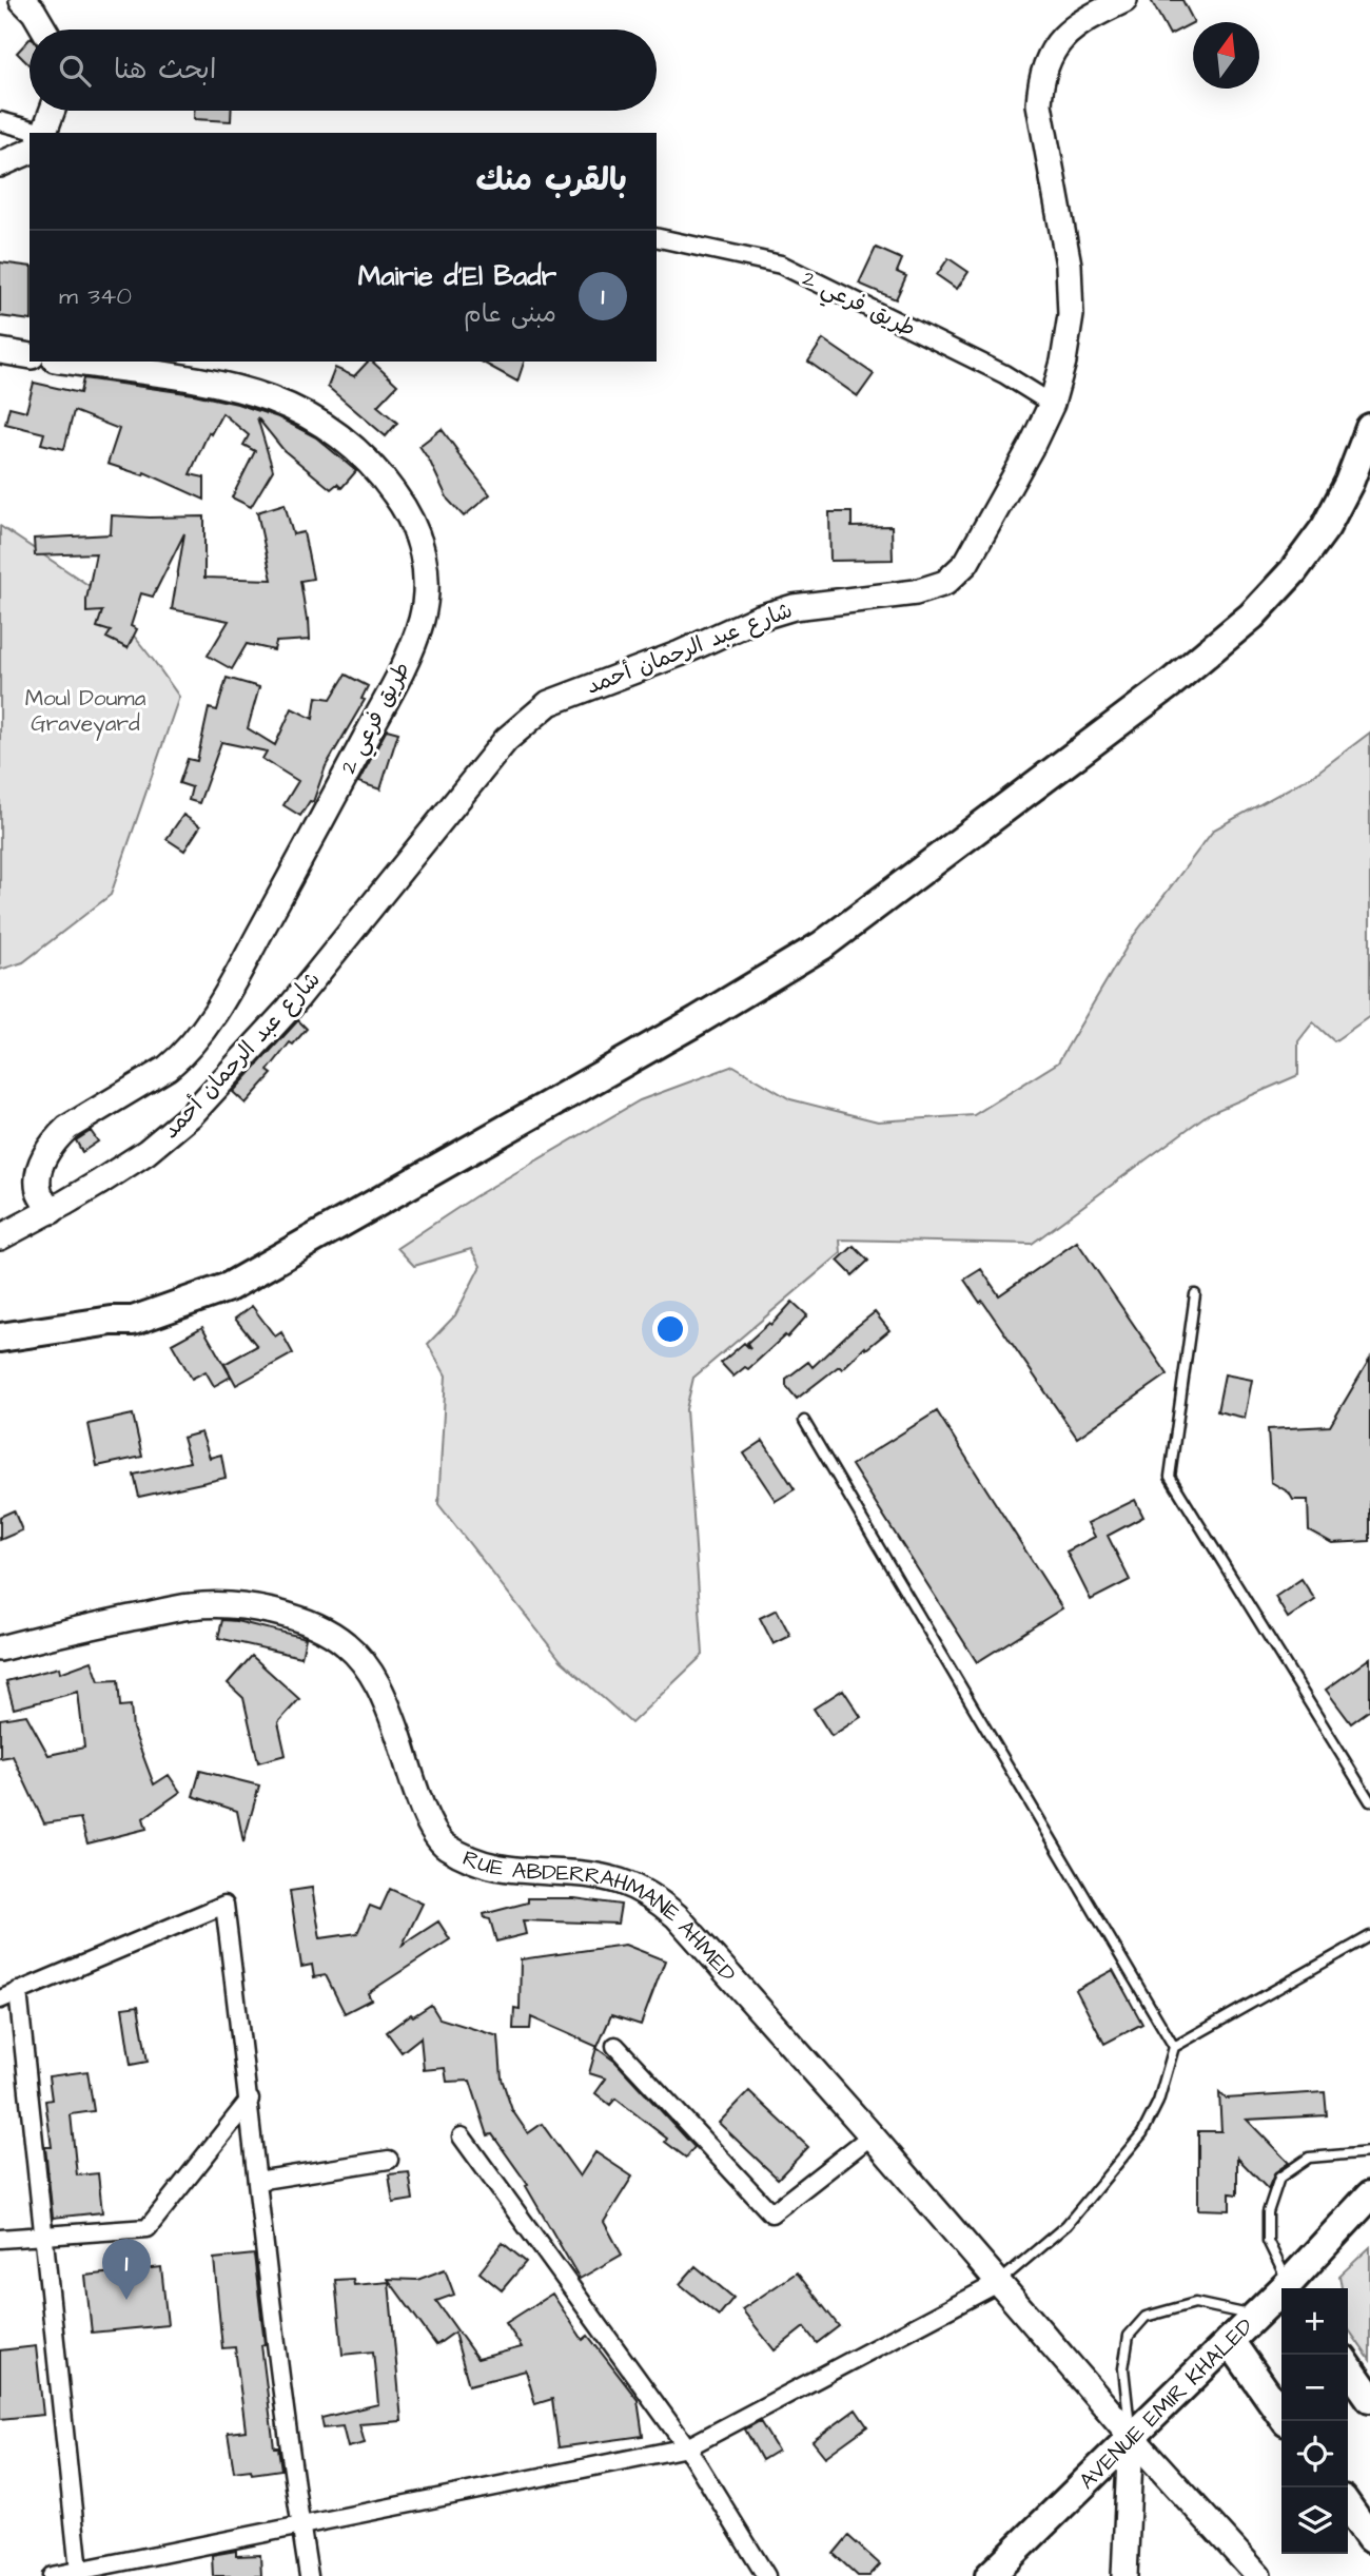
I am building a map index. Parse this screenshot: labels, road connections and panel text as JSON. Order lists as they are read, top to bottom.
{
  "streets": {
    "main road": [
      "طريق فرعي 2",
      "شارع عبد الرحمان أحمد",
      "RUE ABDERRAHMANE AHMED",
      "AVENUE EMIR KHALED"
    ]
  },
  "crossings": [
    ["طريق فرعي 2", "شارع عبد الرحمان أحمد"],
    ["RUE ABDERRAHMANE AHMED", "AVENUE EMIR KHALED"]
  ],
  "parks": ["Moul Douma Graveyard"],
  "north": "top",
  "page": {
    "search": "ابحث هنا",
    "heading": "بالقرب منك",
    "list": [
      {
        "mark": "1",
        "name": "Mairie d'El Badr",
        "note": "مبنى عام",
        "value": "340 m"
      }
    ],
    "pins": "1",
    "map_buttons": ["+", "−"]
  }
}
